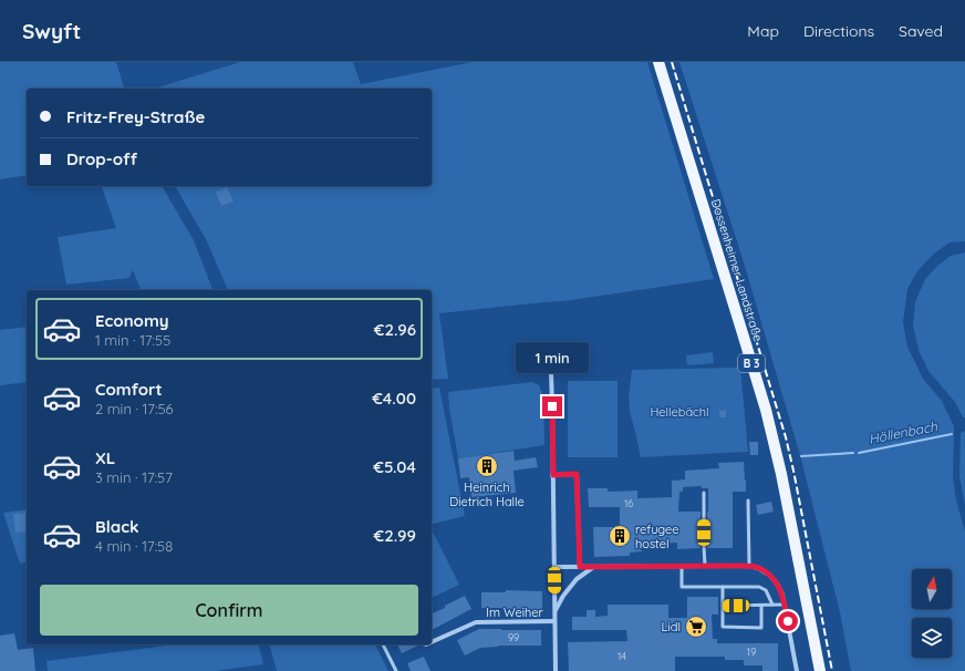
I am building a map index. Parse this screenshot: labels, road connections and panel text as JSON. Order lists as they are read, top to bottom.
{
  "streets": {
    "main road": ["Dossenheimer Landstraße", "B 3"],
    "street": ["Im Weiher"]
  },
  "water": ["Höllenbach"],
  "parks": ["Hellebächl"],
  "places": {
    "building": ["Heinrich Dietrich Halle", "refugee hostel"],
    "supermarket": ["Lidl"]
  },
  "house_numbers": [
    "16",
    "99",
    "19",
    "14"
  ],
  "north": "top",
  "page": {
    "header": "Swyft",
    "nav": ["Map", "Directions", "Saved"],
    "banner": ["Fritz-Frey-Straße", "Drop-off"],
    "list": [
      {
        "name": "Economy",
        "note": "1 min · 17:55",
        "value": "€2.96"
      },
      {
        "name": "Comfort",
        "note": "2 min · 17:56",
        "value": "€4.00"
      },
      {
        "name": "XL",
        "note": "3 min · 17:57",
        "value": "€5.04"
      },
      {
        "name": "Black",
        "note": "4 min · 17:58",
        "value": "€2.99"
      }
    ],
    "bubble": "1 min",
    "buttons": "Confirm"
  }
}
